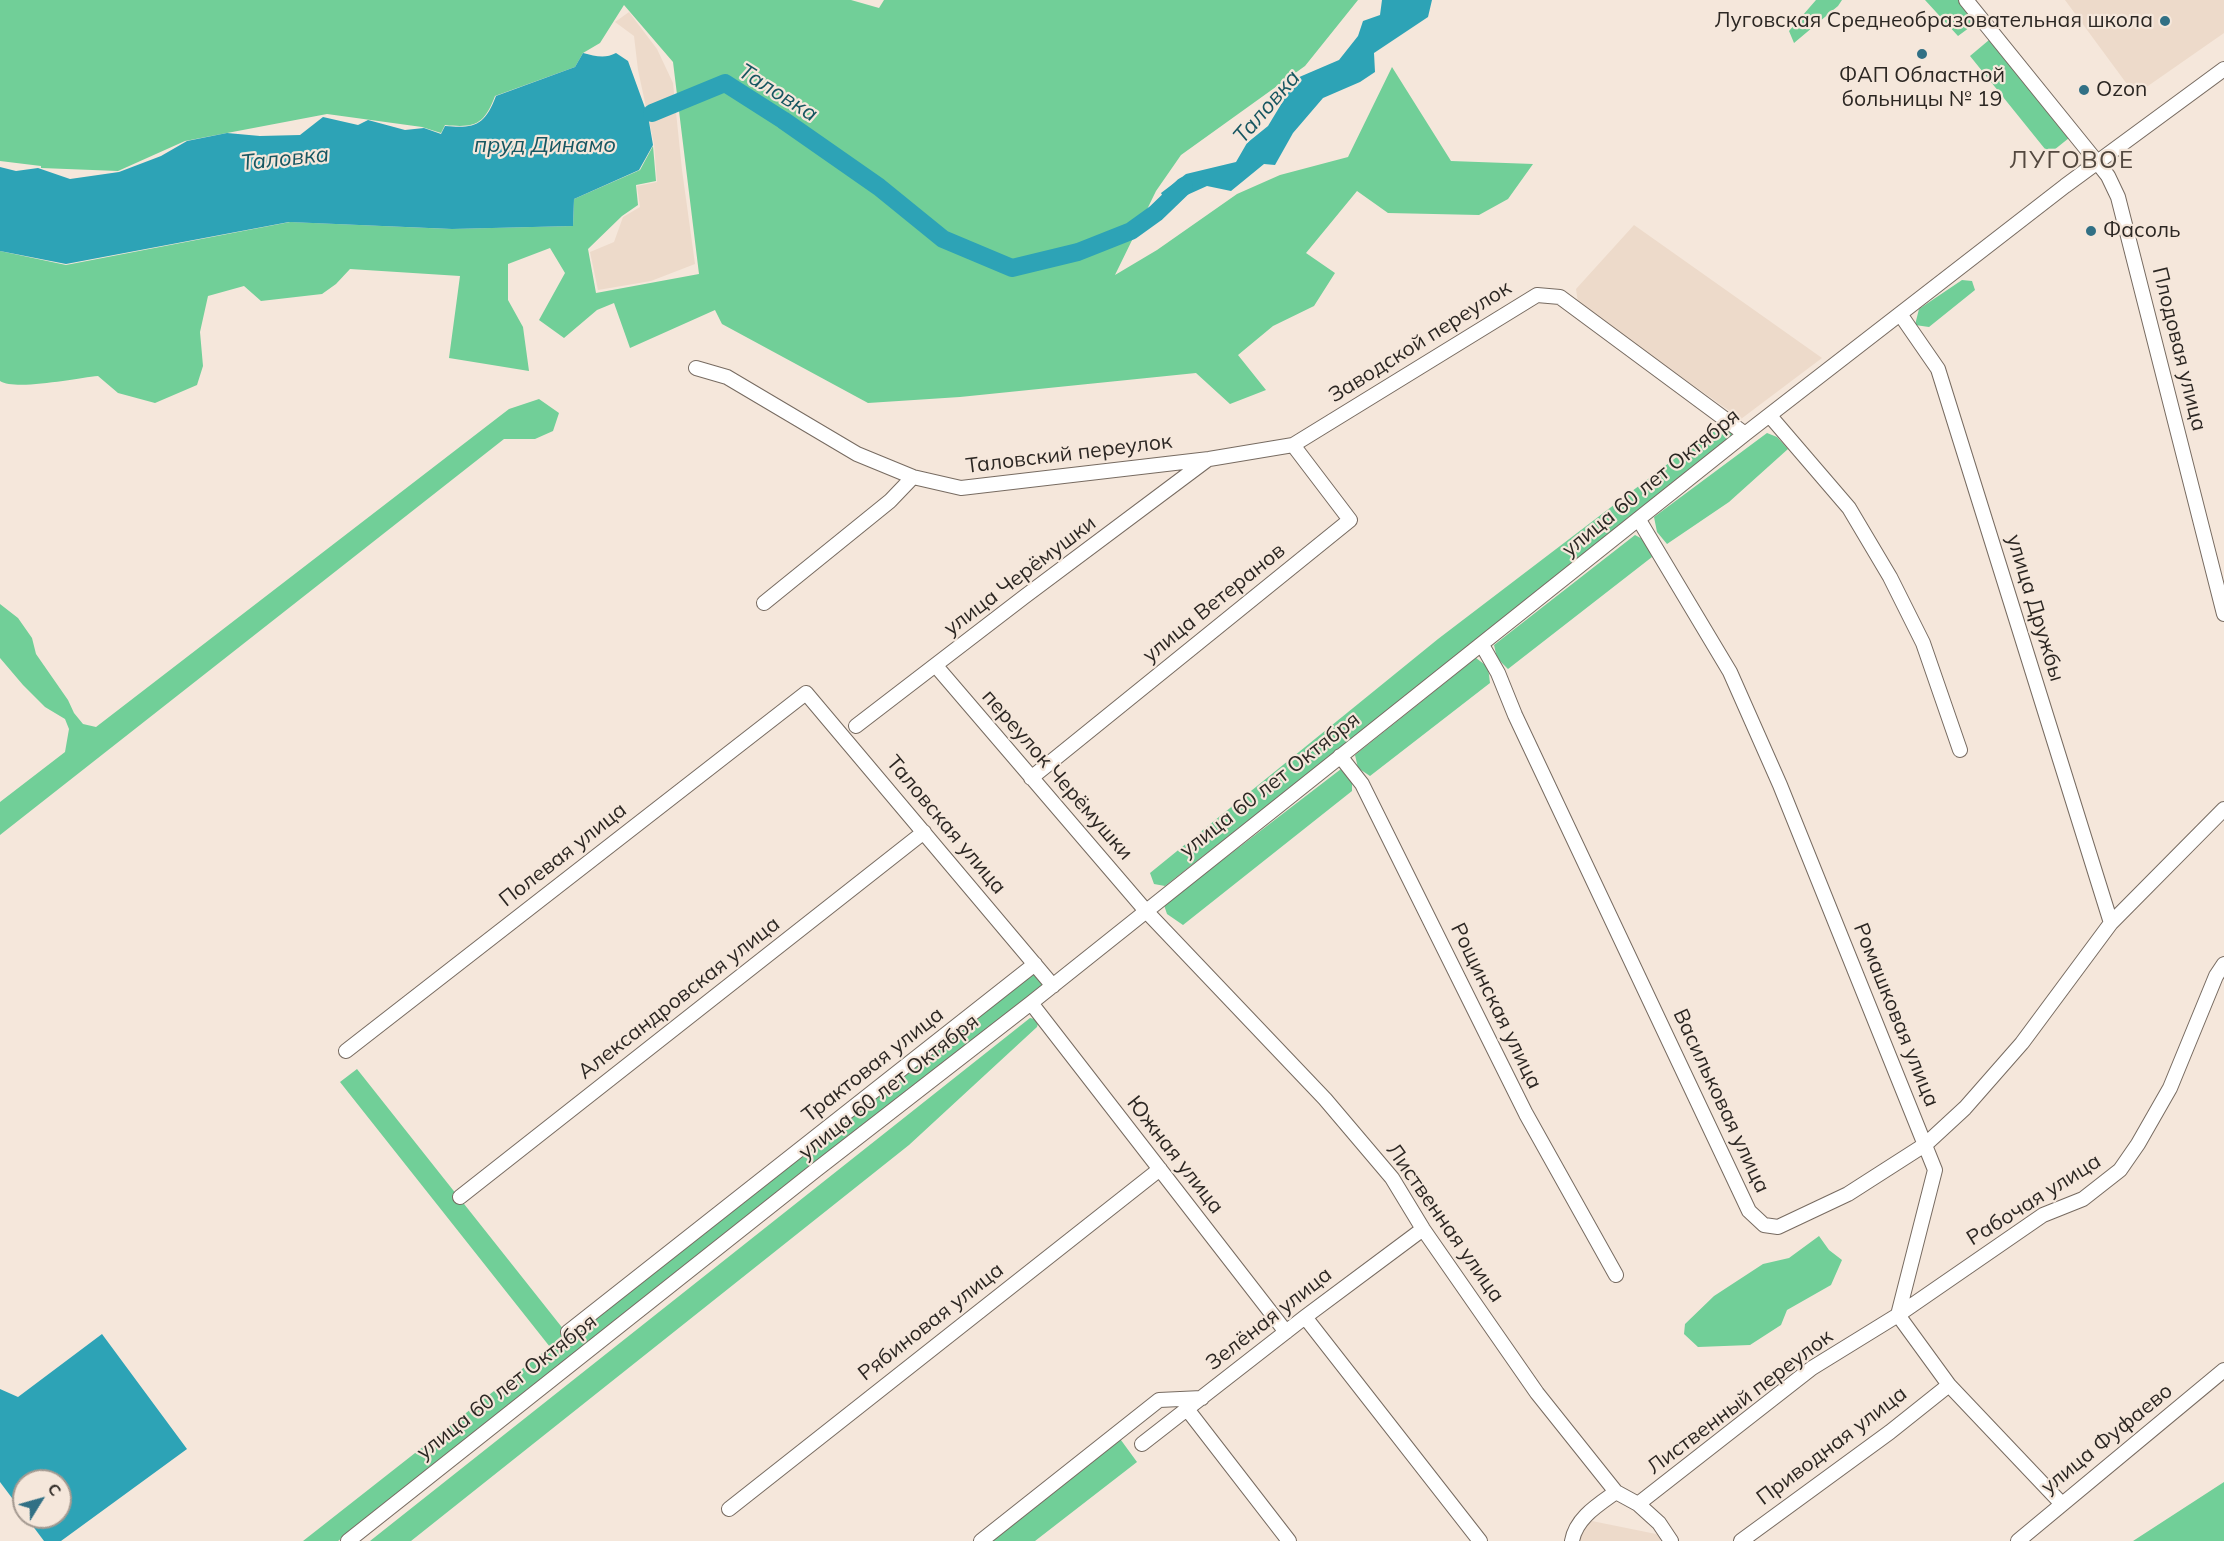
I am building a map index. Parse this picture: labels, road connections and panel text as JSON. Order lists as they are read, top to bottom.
{
  "streets": {
    "street": [
      "Заводской переулок",
      "Плодовая улица",
      "Таловский переулок",
      "улица 60 лет Октября",
      "улица Черёмушки",
      "улица Ветеранов",
      "улица Дружбы",
      "переулок Черёмушки",
      "Таловская улица",
      "Полевая улица",
      "Александровская улица",
      "Рощинская улица",
      "Ромашковая улица",
      "Трактовая улица",
      "Васильковая улица",
      "Южная улица",
      "Рабочая улица",
      "Лиственная улица",
      "Зелёная улица",
      "Рябиновая улица",
      "Лиственный переулок",
      "улица Фуфаево",
      "Приводная улица"
    ]
  },
  "crossings": [
    ["Заводской переулок", "Таловский переулок"],
    ["Заводской переулок", "улица 60 лет Октября"],
    ["Заводской переулок", "улица Ветеранов"],
    ["Плодовая улица", "улица 60 лет Октября"],
    ["Таловский переулок", "улица Черёмушки"],
    ["Таловский переулок", "улица Ветеранов"],
    ["улица 60 лет Октября", "улица Дружбы"],
    ["улица 60 лет Октября", "переулок Черёмушки"],
    ["улица 60 лет Октября", "Таловская улица"],
    ["улица 60 лет Октября", "Рощинская улица"],
    ["улица 60 лет Октября", "Ромашковая улица"],
    ["улица 60 лет Октября", "Васильковая улица"],
    ["улица 60 лет Октября", "Южная улица"],
    ["улица 60 лет Октября", "Лиственная улица"],
    ["улица Черёмушки", "переулок Черёмушки"],
    ["улица Ветеранов", "переулок Черёмушки"],
    ["улица Дружбы", "Васильковая улица"],
    ["переулок Черёмушки", "Лиственная улица"],
    ["Таловская улица", "Полевая улица"],
    ["Таловская улица", "Александровская улица"],
    ["Таловская улица", "Трактовая улица"],
    ["Ромашковая улица", "Васильковая улица"],
    ["Ромашковая улица", "Рабочая улица"],
    ["Ромашковая улица", "Лиственный переулок"],
    ["Южная улица", "Зелёная улица"],
    ["Южная улица", "Рябиновая улица"],
    ["Рабочая улица", "Лиственный переулок"],
    ["Лиственная улица", "Зелёная улица"],
    ["Лиственная улица", "Лиственный переулок"]
  ],
  "districts": ["ЛУГОВОЕ"],
  "water": ["Таловка", "пруд Динамо"],
  "places": [
    "Луговская Среднеобразовательная школа",
    "ФАП Областной больницы № 19",
    "Ozon",
    "Фасоль"
  ],
  "north": "top right"
}
